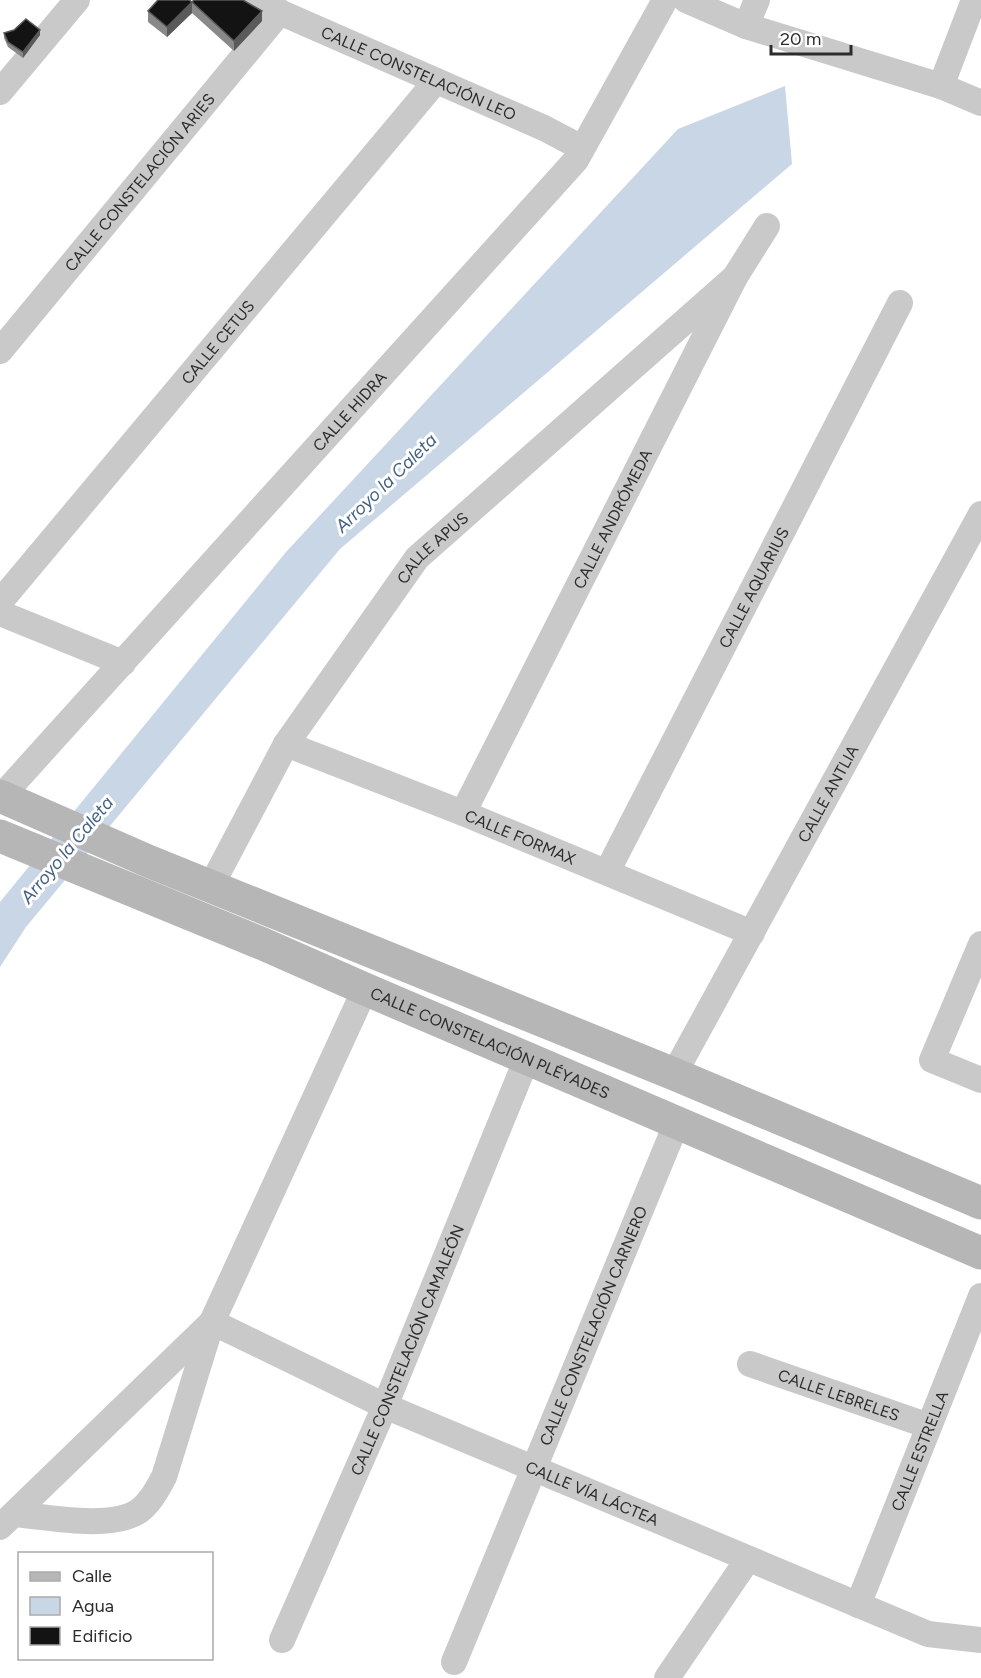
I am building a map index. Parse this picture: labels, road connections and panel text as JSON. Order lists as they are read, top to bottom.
{
  "streets": {
    "main road": ["CALLE CONSTELACIÓN PLÉYADES"],
    "street": [
      "CALLE CONSTELACIÓN LEO",
      "CALLE CONSTELACIÓN ARIES",
      "CALLE CETUS",
      "CALLE HIDRA",
      "CALLE ANDRÓMEDA",
      "CALLE APUS",
      "CALLE AQUARIUS",
      "CALLE ANTLIA",
      "CALLE FORMAX",
      "CALLE CONSTELACIÓN CARNERO",
      "CALLE CONSTELACIÓN CAMALEÓN",
      "CALLE LEBRELES",
      "CALLE ESTRELLA",
      "CALLE VÍA LÁCTEA"
    ]
  },
  "crossings": [
    ["CALLE CONSTELACIÓN LEO", "CALLE CONSTELACIÓN ARIES"],
    ["CALLE CONSTELACIÓN LEO", "CALLE CETUS"],
    ["CALLE CONSTELACIÓN LEO", "CALLE HIDRA"],
    ["CALLE ANDRÓMEDA", "CALLE APUS"],
    ["CALLE ANDRÓMEDA", "CALLE FORMAX"],
    ["CALLE APUS", "CALLE FORMAX"],
    ["CALLE AQUARIUS", "CALLE FORMAX"],
    ["CALLE ANTLIA", "CALLE FORMAX"],
    ["CALLE CONSTELACIÓN PLÉYADES", "CALLE CONSTELACIÓN CARNERO"],
    ["CALLE CONSTELACIÓN PLÉYADES", "CALLE CONSTELACIÓN CAMALEÓN"],
    ["CALLE CONSTELACIÓN CARNERO", "CALLE VÍA LÁCTEA"],
    ["CALLE CONSTELACIÓN CAMALEÓN", "CALLE VÍA LÁCTEA"],
    ["CALLE LEBRELES", "CALLE ESTRELLA"],
    ["CALLE ESTRELLA", "CALLE VÍA LÁCTEA"]
  ],
  "water": ["Arroyo la Caleta"],
  "legend": ["Calle", "Agua", "Edificio"],
  "scale_bar": "20 m"
}
